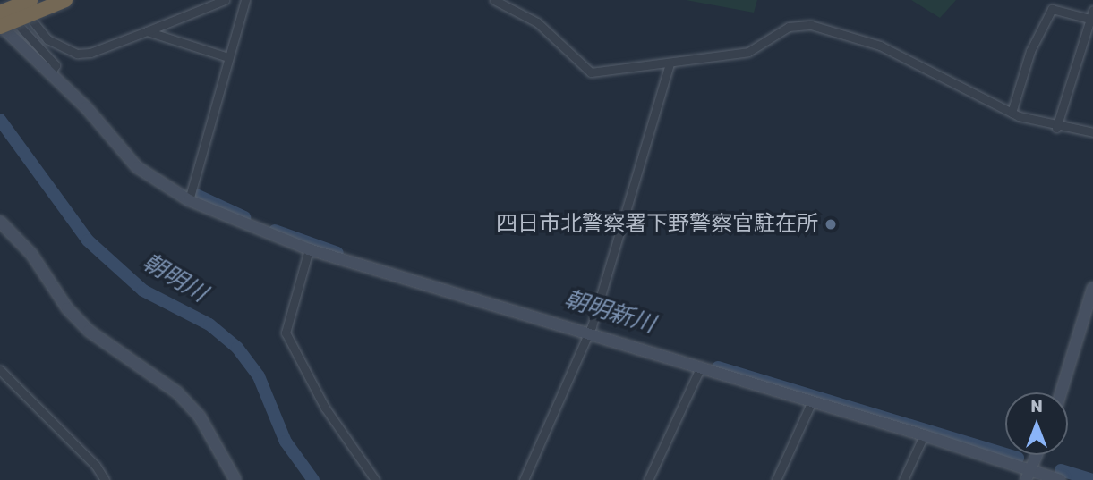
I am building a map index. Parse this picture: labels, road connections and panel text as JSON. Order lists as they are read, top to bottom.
{
  "water": ["朝明川", "朝明新川"],
  "places": ["四日市北警察署下野警察官駐在所"],
  "north": "top"
}
